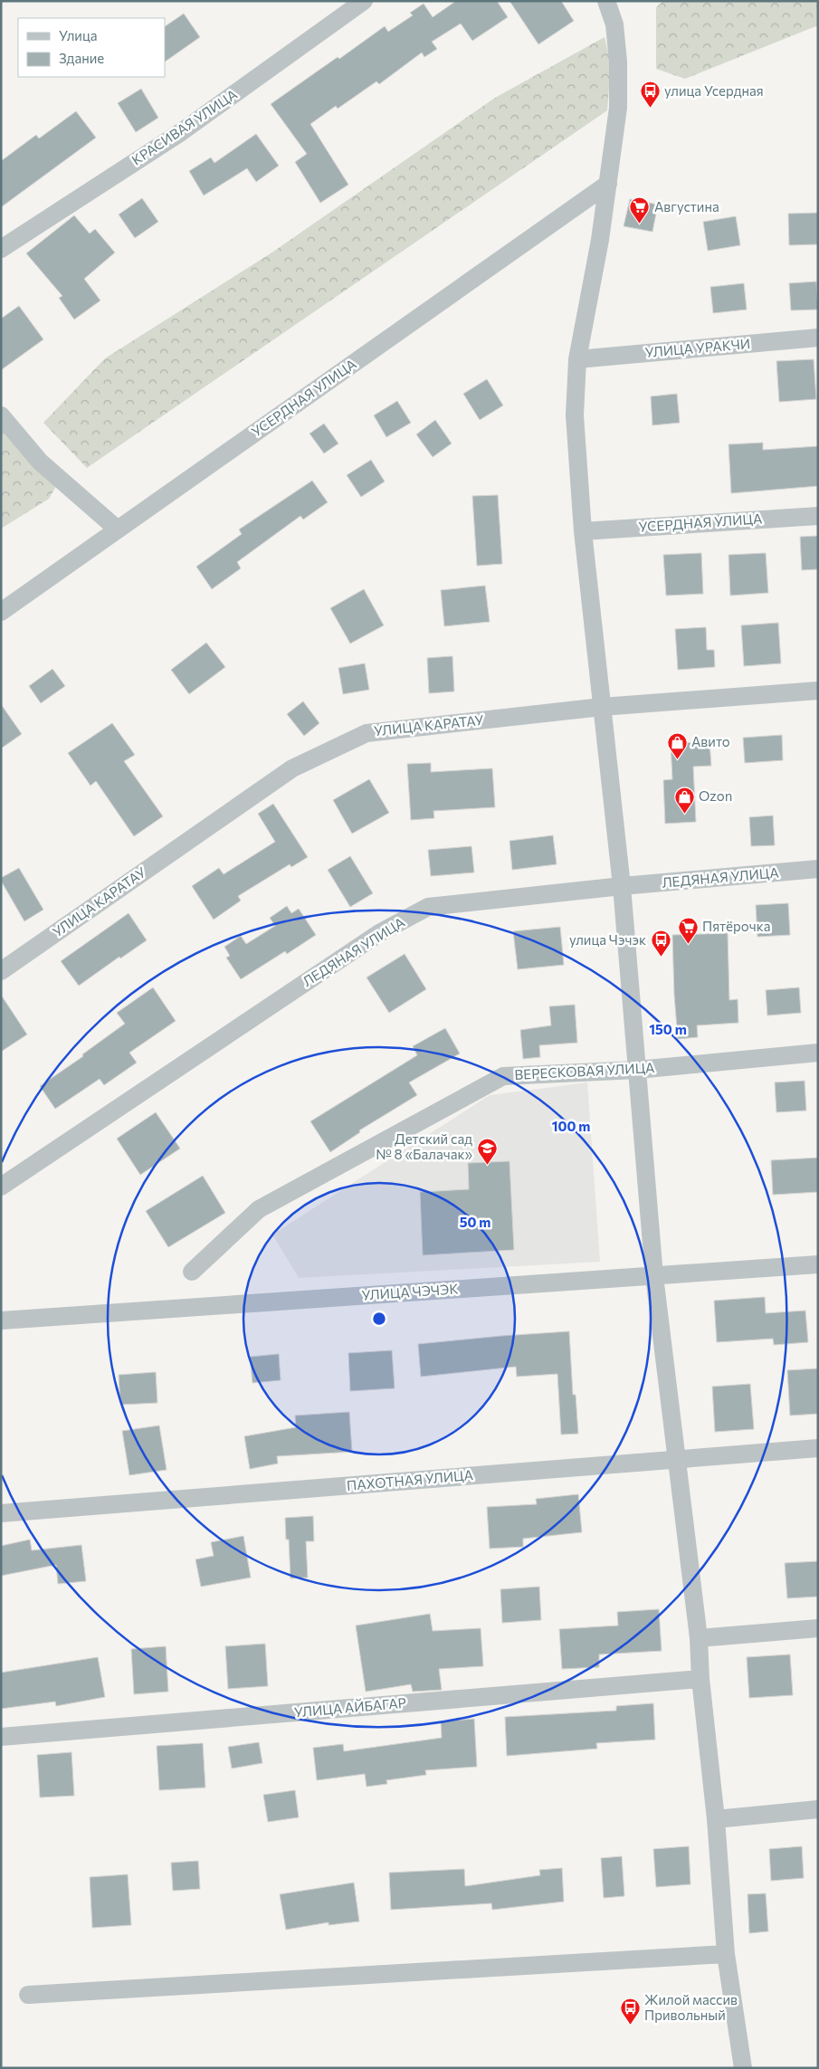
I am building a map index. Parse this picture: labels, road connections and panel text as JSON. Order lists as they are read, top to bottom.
{
  "streets": {
    "street": [
      "КРАСИВАЯ УЛИЦА",
      "УЛИЦА УРАКЧИ",
      "УСЕРДНАЯ УЛИЦА",
      "УЛИЦА КАРАТАУ",
      "ЛЕДЯНАЯ УЛИЦА",
      "ВЕРЕСКОВАЯ УЛИЦА",
      "УЛИЦА ЧЭЧЭК",
      "ПАХОТНАЯ УЛИЦА",
      "УЛИЦА АЙБАГАР"
    ]
  },
  "places": {
    "bus stop": ["улица Усердная", "улица Чэчэк", "Жилой массив Привольный"],
    "supermarket": ["Августина", "Пятёрочка"],
    "shop": ["Авито", "Ozon"],
    "school or university": ["Детский сад № 8 «Балачак»"]
  },
  "legend": ["Улица", "Здание"],
  "rings": ["150 m", "100 m", "50 m"]
}
